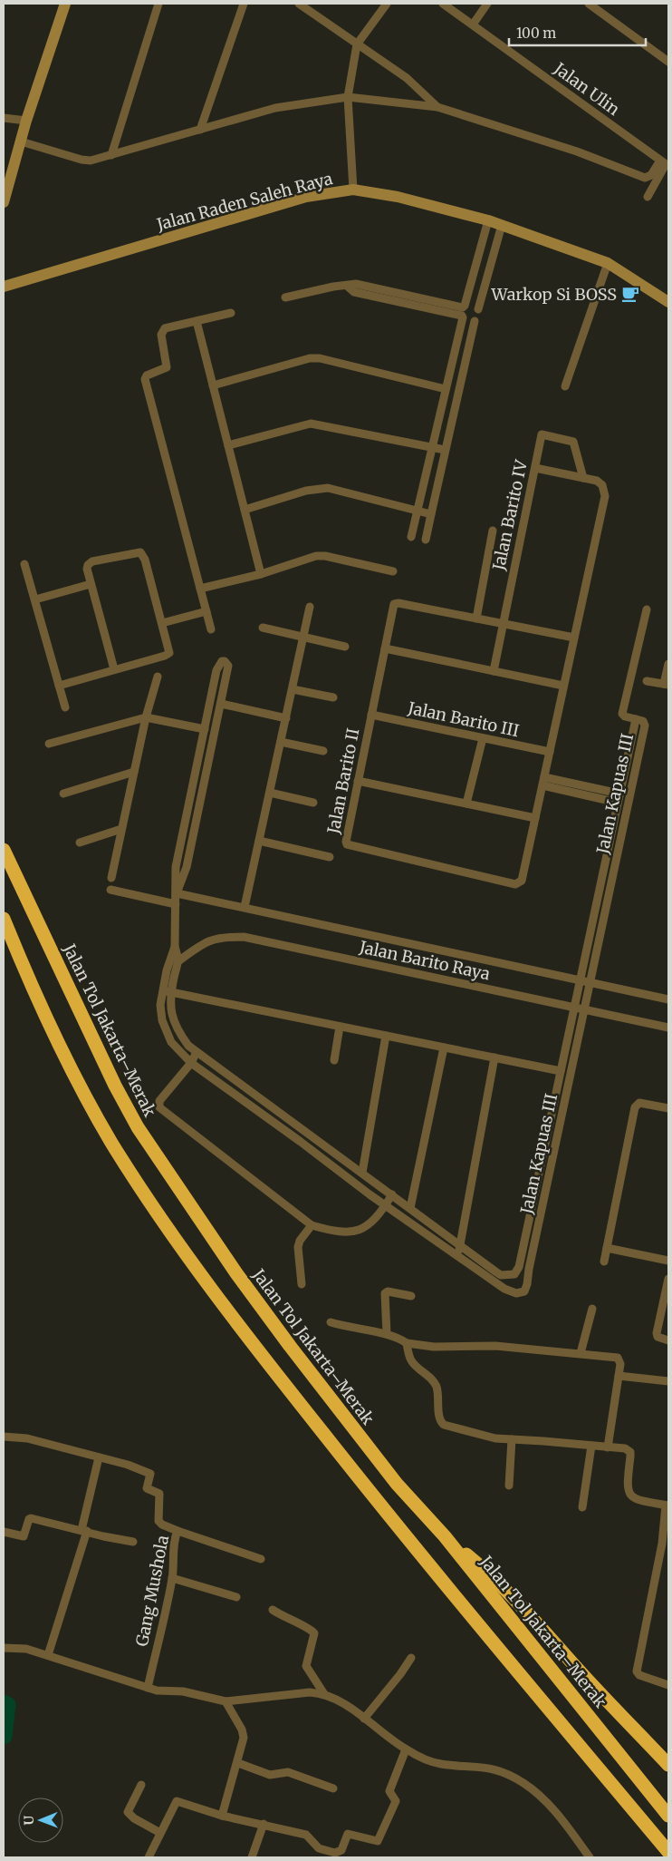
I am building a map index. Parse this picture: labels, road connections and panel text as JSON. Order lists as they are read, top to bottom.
{
  "streets": {
    "highway": ["Jalan Tol Jakarta–Merak"],
    "main road": ["Jalan Raden Saleh Raya"],
    "street": [
      "Jalan Ulin",
      "Jalan Barito IV",
      "Jalan Barito III",
      "Jalan Barito II",
      "Jalan Kapuas III",
      "Jalan Barito Raya",
      "Gang Mushola"
    ]
  },
  "crossings": [
    ["Jalan Barito III", "Jalan Barito II"],
    ["Jalan Kapuas III", "Jalan Barito Raya"]
  ],
  "places": {
    "cafe": ["Warkop Si BOSS"]
  },
  "scale_bar": "100 m",
  "north": "left"
}
